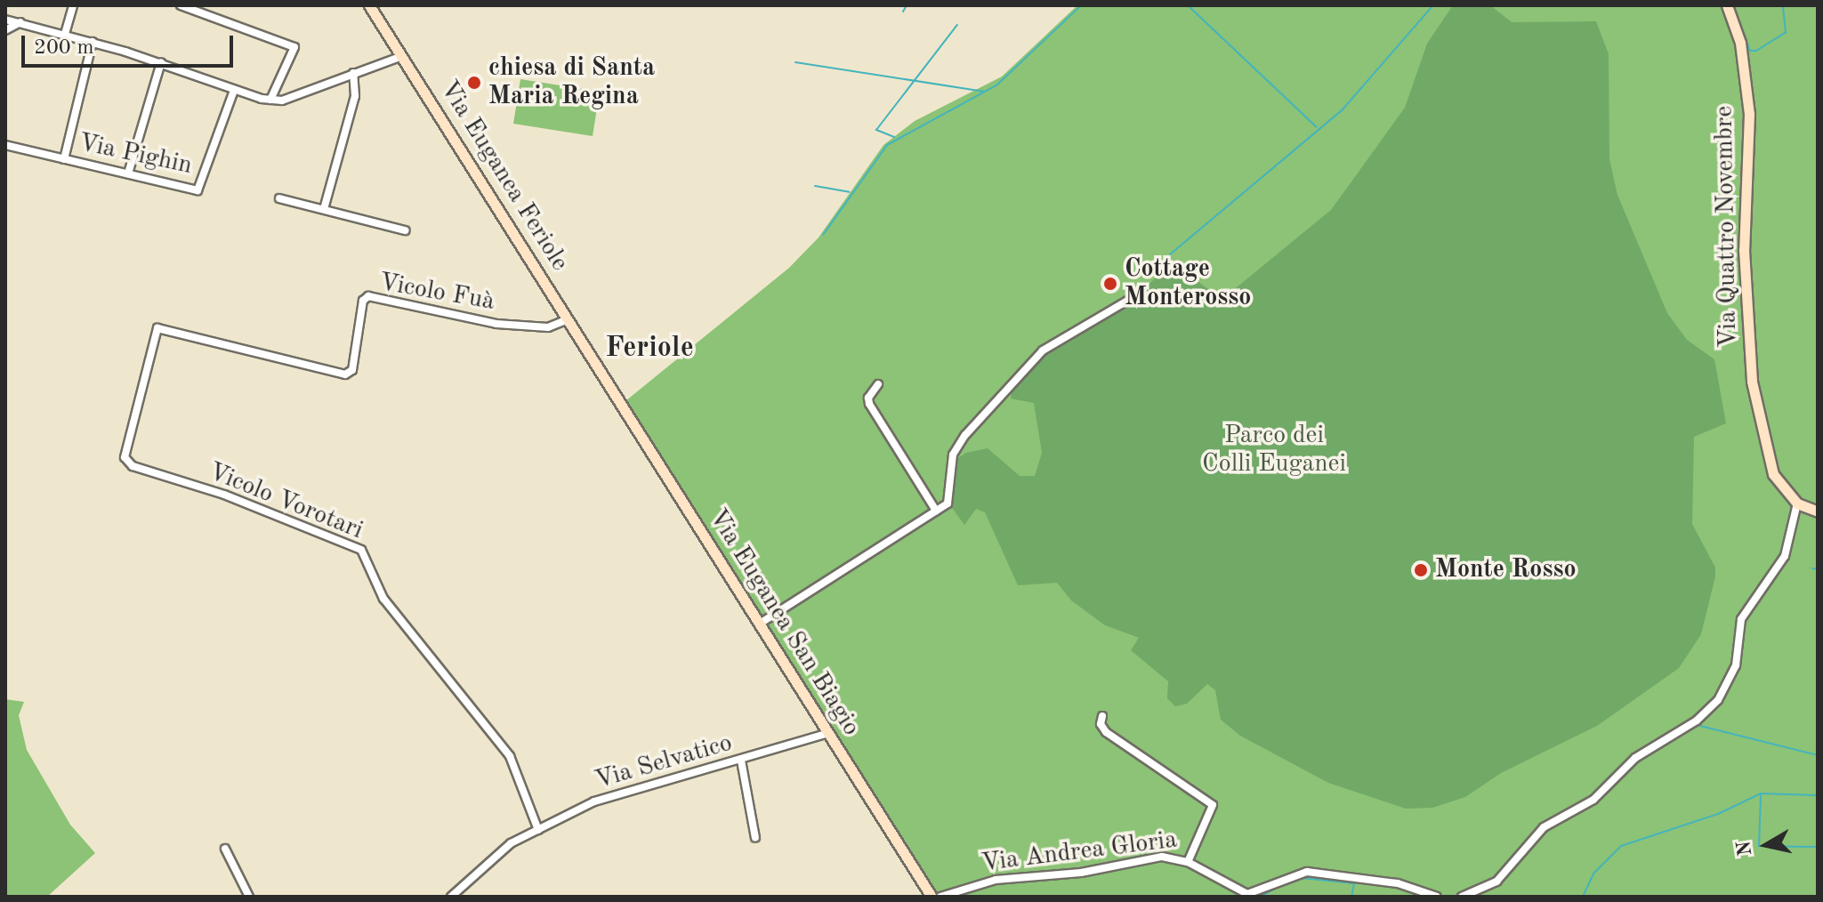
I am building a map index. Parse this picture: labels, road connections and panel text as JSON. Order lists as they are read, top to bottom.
{
  "streets": {
    "main road": ["Via Euganea Feriole", "Via Quattro Novembre", "Via Euganea San Biagio"],
    "street": [
      "Via Pighin",
      "Vicolo Fuà",
      "Vicolo Vorotari",
      "Via Selvatico",
      "Via Andrea Gloria"
    ]
  },
  "crossings": [
    ["Via Euganea Feriole", "Vicolo Fuà"],
    ["Via Euganea Feriole", "Via Euganea San Biagio"],
    ["Vicolo Fuà", "Vicolo Vorotari"],
    ["Vicolo Vorotari", "Via Selvatico"],
    ["Via Euganea San Biagio", "Via Selvatico"]
  ],
  "districts": ["Feriole"],
  "parks": ["Parco dei Colli Euganei"],
  "places": ["chiesa di Santa Maria Regina", "Cottage Monterosso", "Monte Rosso"],
  "scale_bar": "200 m",
  "north": "left"
}
